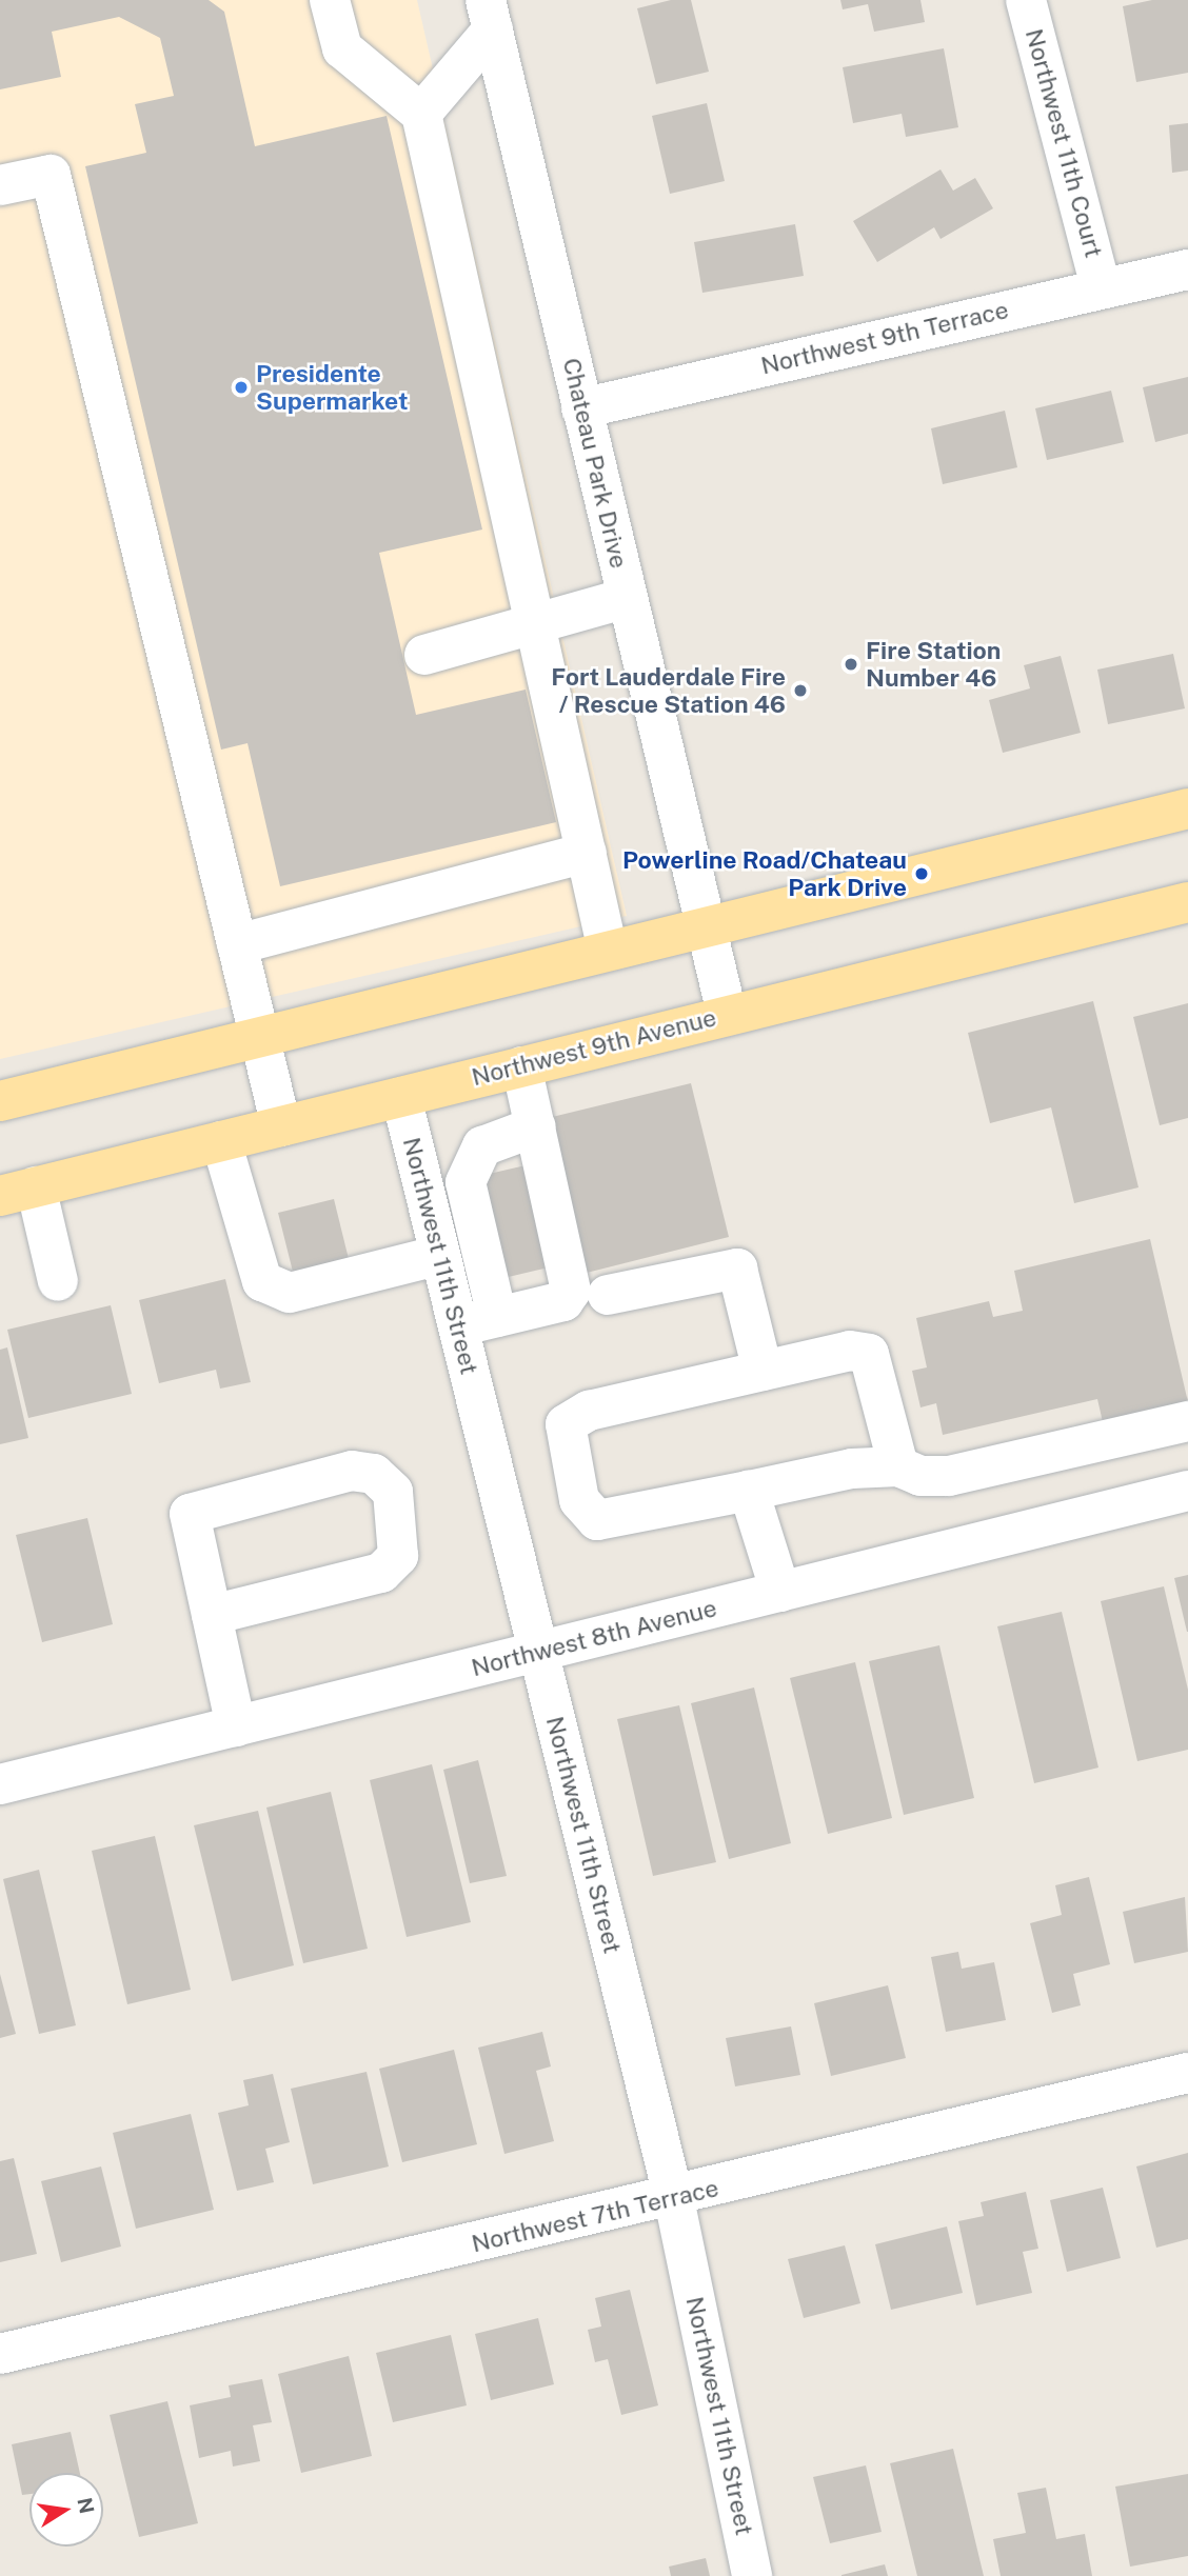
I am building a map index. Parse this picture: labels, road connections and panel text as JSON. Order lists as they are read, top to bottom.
{
  "streets": {
    "main road": ["Northwest 9th Avenue"],
    "street": [
      "Northwest 11th Court",
      "Northwest 9th Terrace",
      "Chateau Park Drive",
      "Northwest 11th Street",
      "Northwest 8th Avenue",
      "Northwest 7th Terrace"
    ]
  },
  "crossings": [
    ["Northwest 11th Court", "Northwest 9th Terrace"],
    ["Northwest 9th Terrace", "Chateau Park Drive"],
    ["Chateau Park Drive", "Northwest 9th Avenue"],
    ["Northwest 9th Avenue", "Northwest 11th Street"],
    ["Northwest 11th Street", "Northwest 8th Avenue"],
    ["Northwest 11th Street", "Northwest 7th Terrace"]
  ],
  "places": [
    "Presidente Supermarket",
    "Fire Station Number 46",
    "Fort Lauderdale Fire / Rescue Station 46",
    "Powerline Road/Chateau Park Drive"
  ],
  "north": "right"
}
